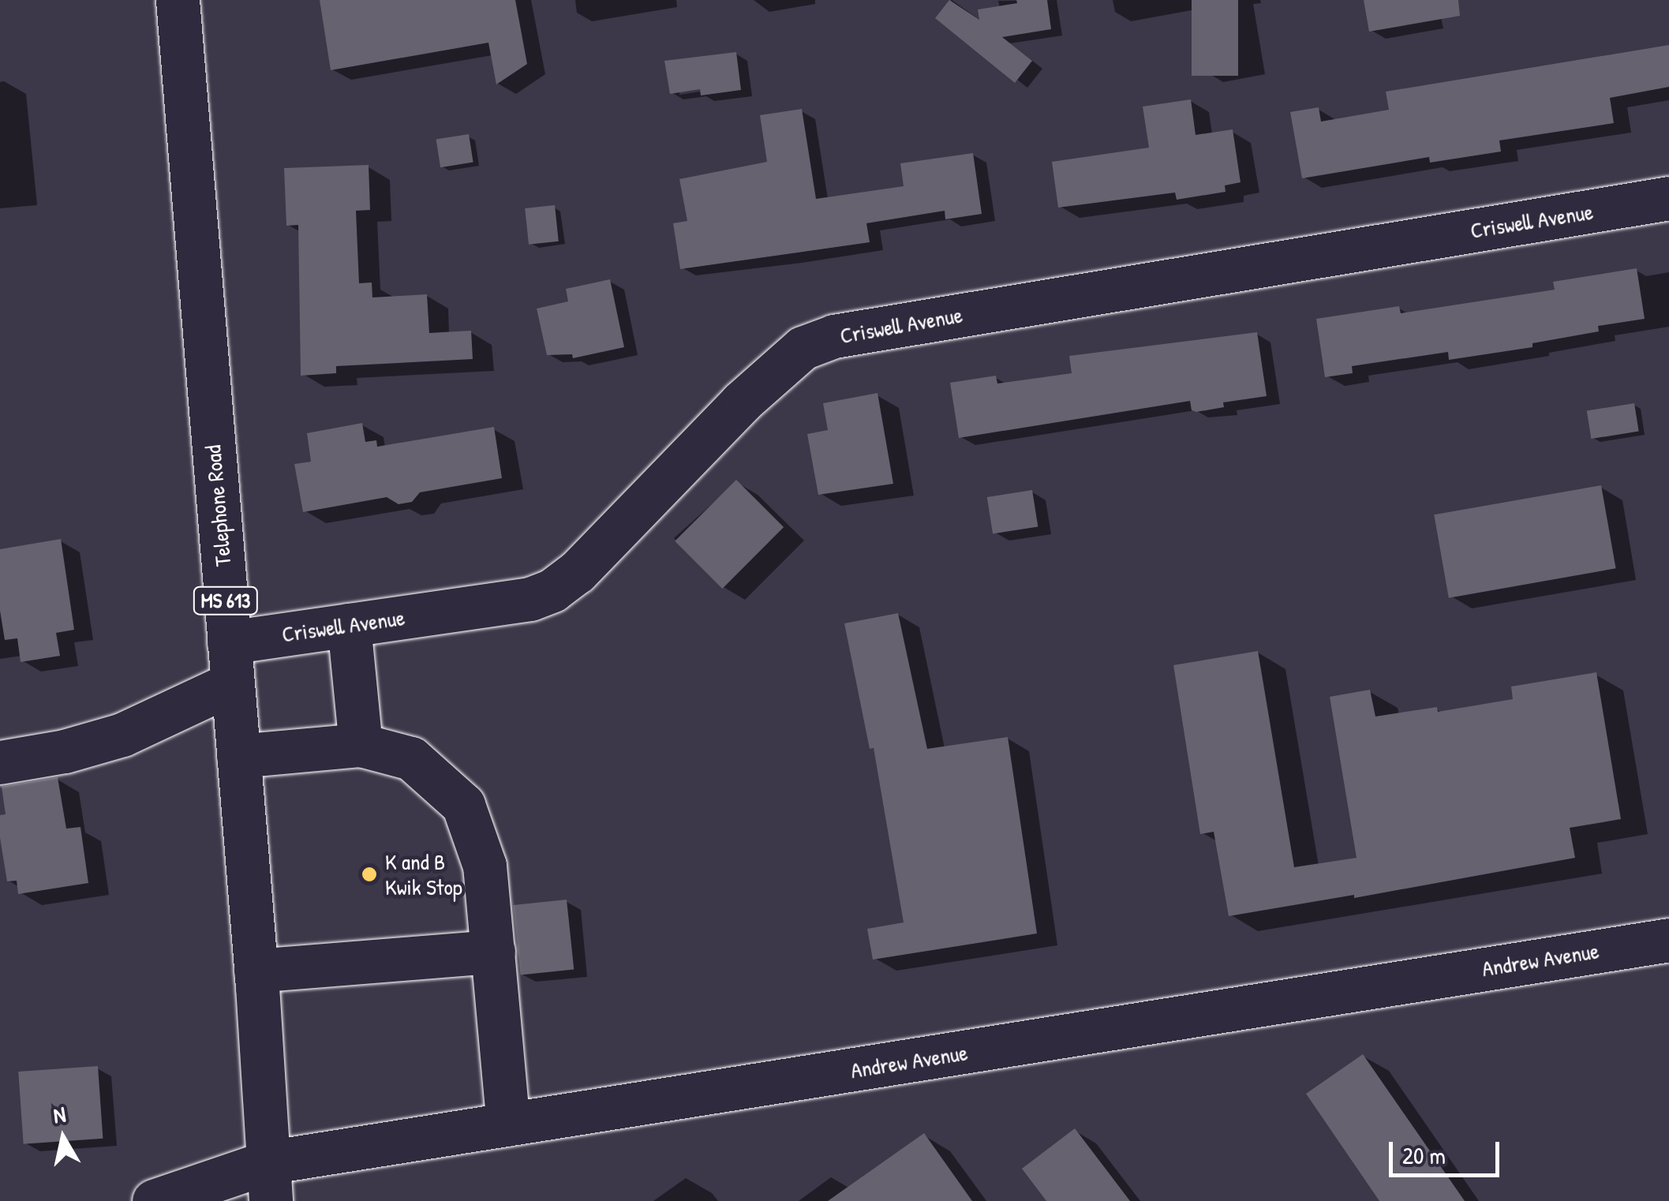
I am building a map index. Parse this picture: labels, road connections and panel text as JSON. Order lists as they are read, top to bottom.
{
  "streets": {
    "street": [
      "Criswell Avenue",
      "Telephone Road",
      "MS 613",
      "Andrew Avenue"
    ]
  },
  "crossings": [
    ["Criswell Avenue", "Telephone Road"],
    ["Telephone Road", "Andrew Avenue"]
  ],
  "places": ["K and B Kwik Stop"],
  "scale_bar": "20 m",
  "north": "top"
}
